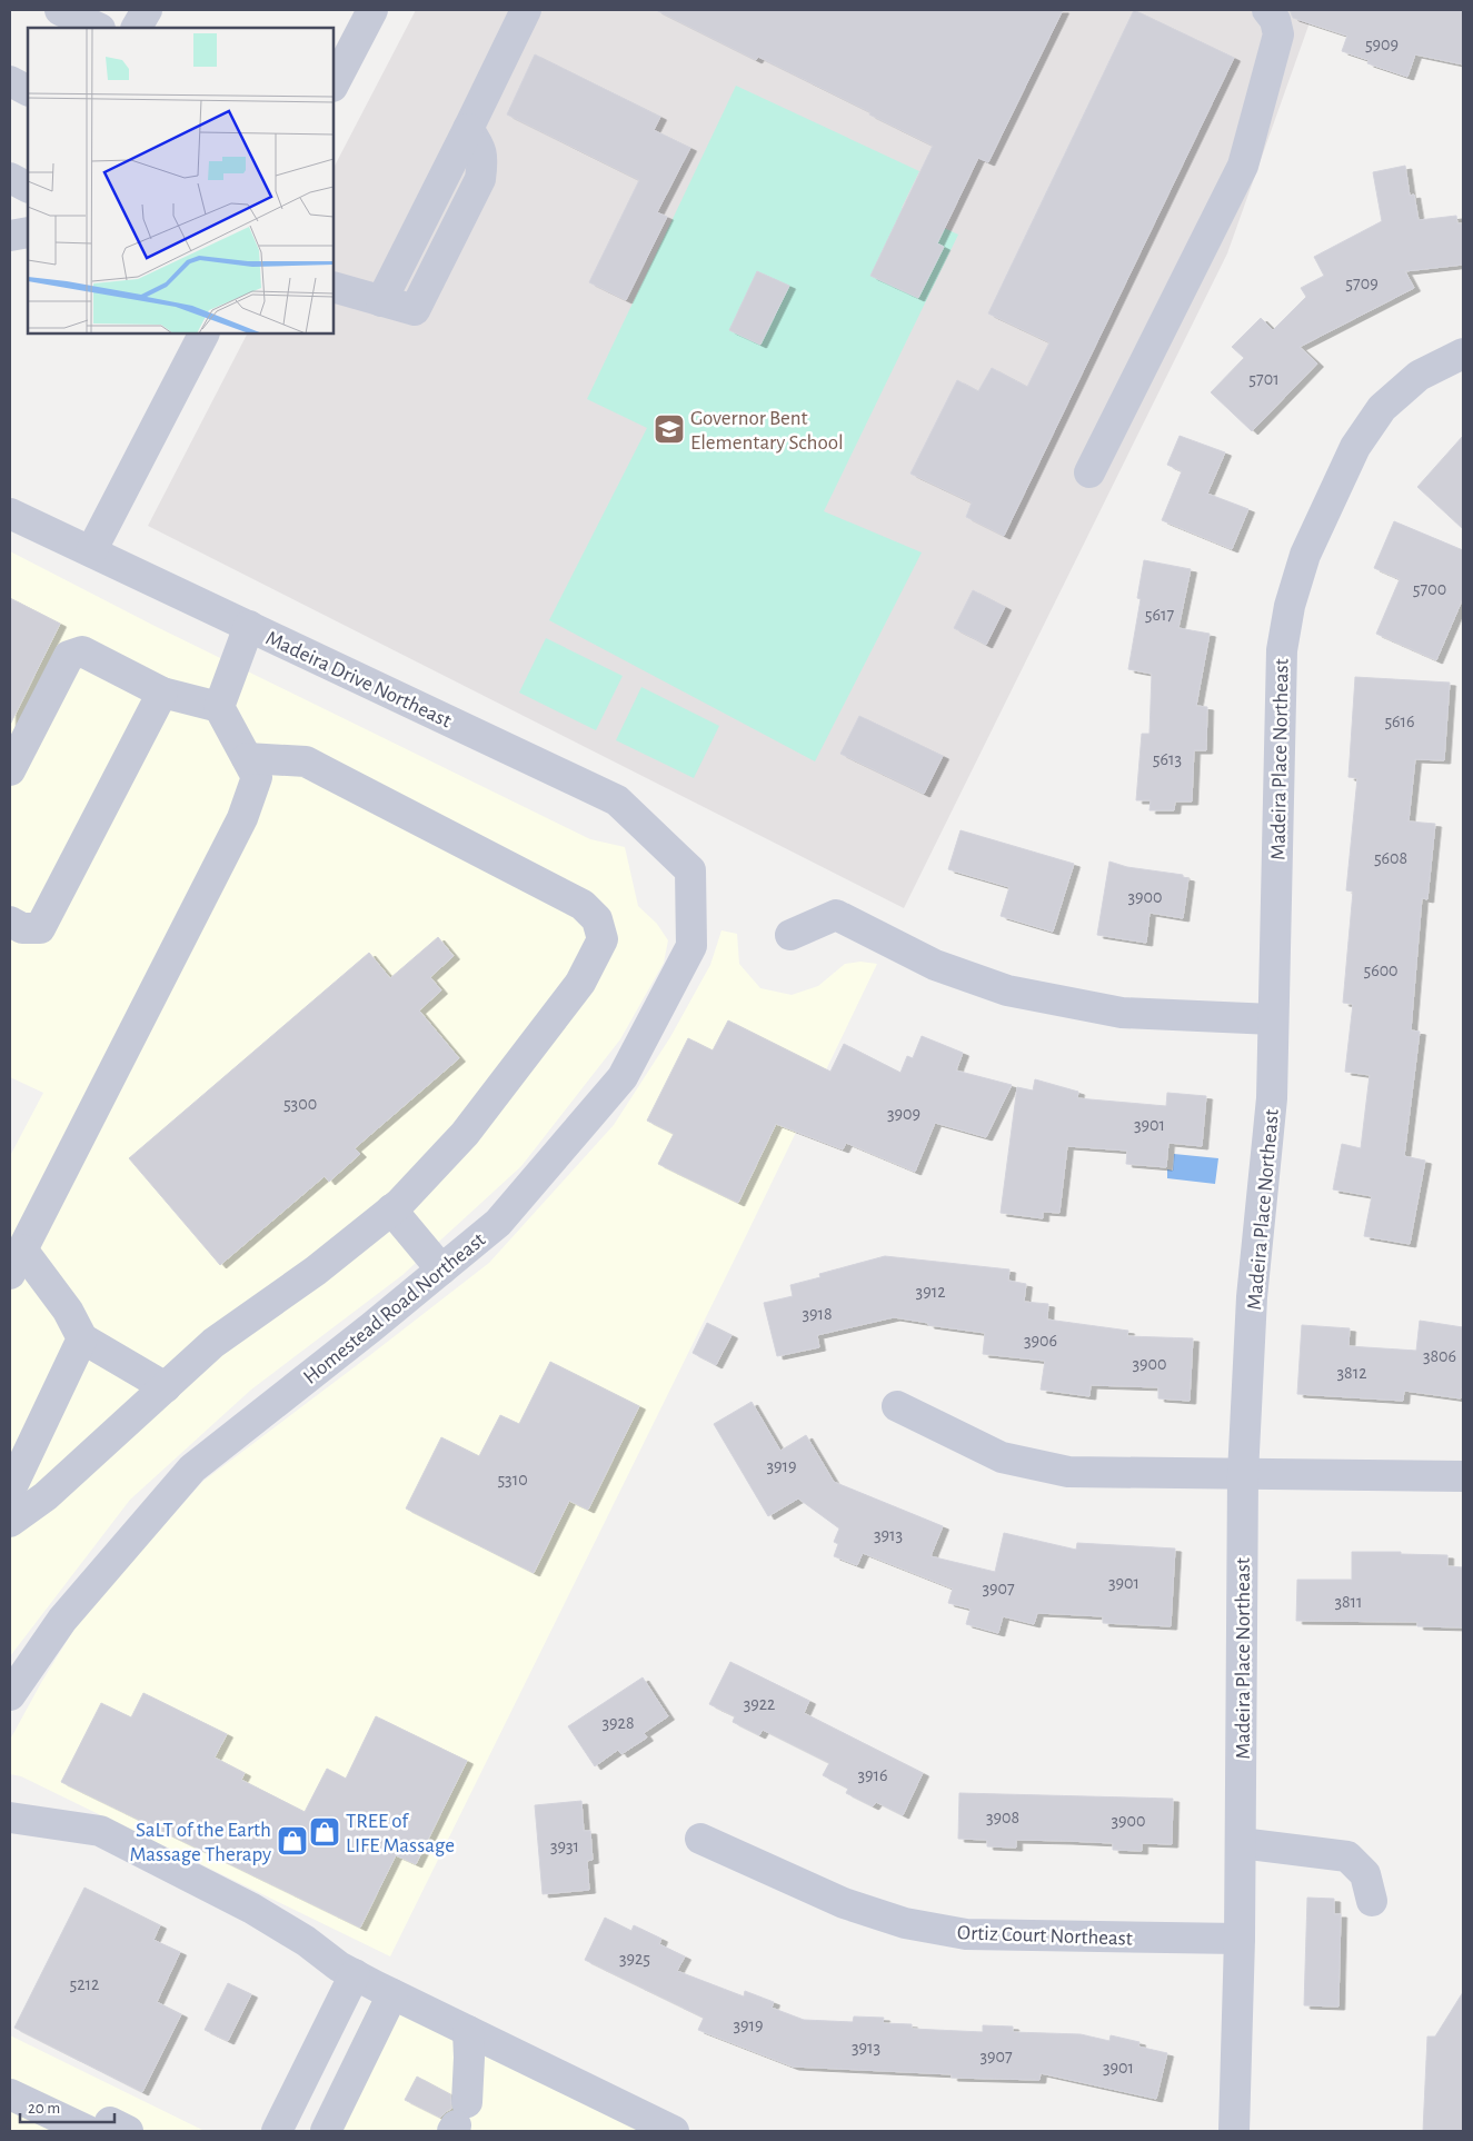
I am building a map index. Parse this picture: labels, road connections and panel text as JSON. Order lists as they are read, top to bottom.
{
  "streets": {
    "street": [
      "Madeira Drive Northeast",
      "Madeira Place Northeast",
      "Homestead Road Northeast",
      "Ortiz Court Northeast"
    ]
  },
  "crossings": [
    ["Madeira Drive Northeast", "Homestead Road Northeast"],
    ["Madeira Place Northeast", "Ortiz Court Northeast"]
  ],
  "places": {
    "school or university": ["Governor Bent Elementary School"],
    "shop": ["TREE of LIFE Massage", "SaLT of the Earth Massage Therapy"]
  },
  "house_numbers": [
    "5909",
    "5709",
    "5701",
    "5700",
    "5617",
    "5616",
    "5613",
    "5608",
    "3900",
    "5600",
    "5300",
    "3909",
    "3901",
    "3912",
    "3918",
    "3906",
    "3806",
    "3900",
    "3812",
    "3919",
    "5310",
    "3913",
    "3901",
    "3907",
    "3811",
    "3922",
    "3928",
    "3916",
    "3908",
    "3900",
    "3931",
    "3925",
    "5212",
    "3919",
    "3913",
    "3907",
    "3901"
  ],
  "scale_bar": "20 m"
}
